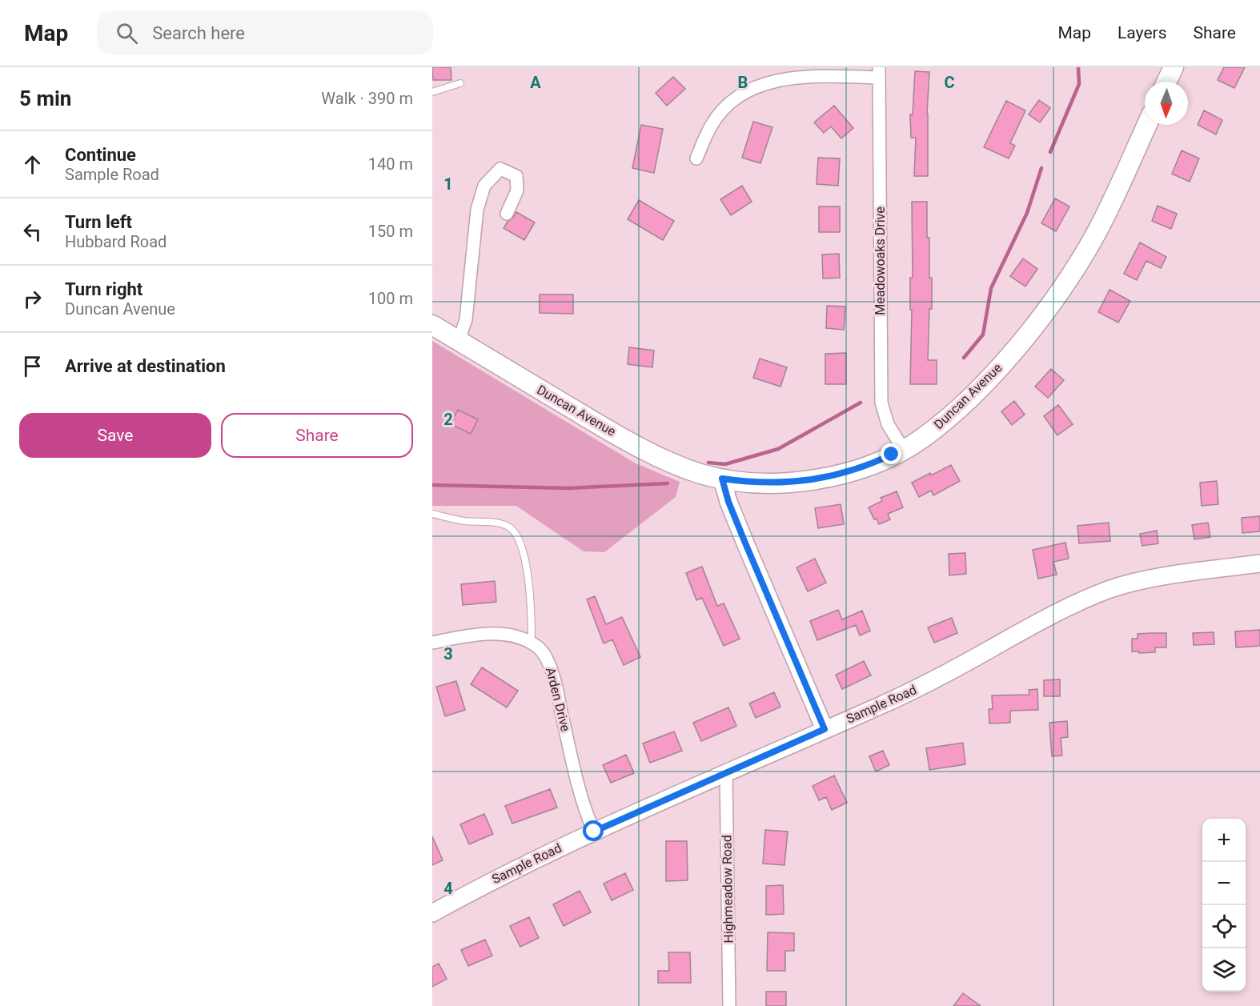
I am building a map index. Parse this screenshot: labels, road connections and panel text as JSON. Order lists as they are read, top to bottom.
{
  "streets": {
    "main road": ["Duncan Avenue"],
    "street": [
      "Meadowoaks Drive",
      "Arden Drive",
      "Sample Road",
      "Highmeadow Road"
    ]
  },
  "crossings": [
    ["Meadowoaks Drive", "Duncan Avenue"],
    ["Arden Drive", "Sample Road"],
    ["Sample Road", "Highmeadow Road"]
  ],
  "north": "bottom",
  "page": {
    "header": "Map",
    "search": "Search here",
    "nav": ["Map", "Layers", "Share"],
    "heading": ["5 min", "Walk · 390 m"],
    "list": [
      ["Continue", "Sample Road", "140 m"],
      ["Turn left", "Hubbard Road", "150 m"],
      ["Turn right", "Duncan Avenue", "100 m"],
      "Arrive at destination"
    ],
    "buttons": ["Save", "Share"],
    "map_buttons": ["+", "−"]
  },
  "grid": {
    "columns": ["A", "B", "C"],
    "rows": [
      "1",
      "2",
      "3",
      "4"
    ]
  }
}
